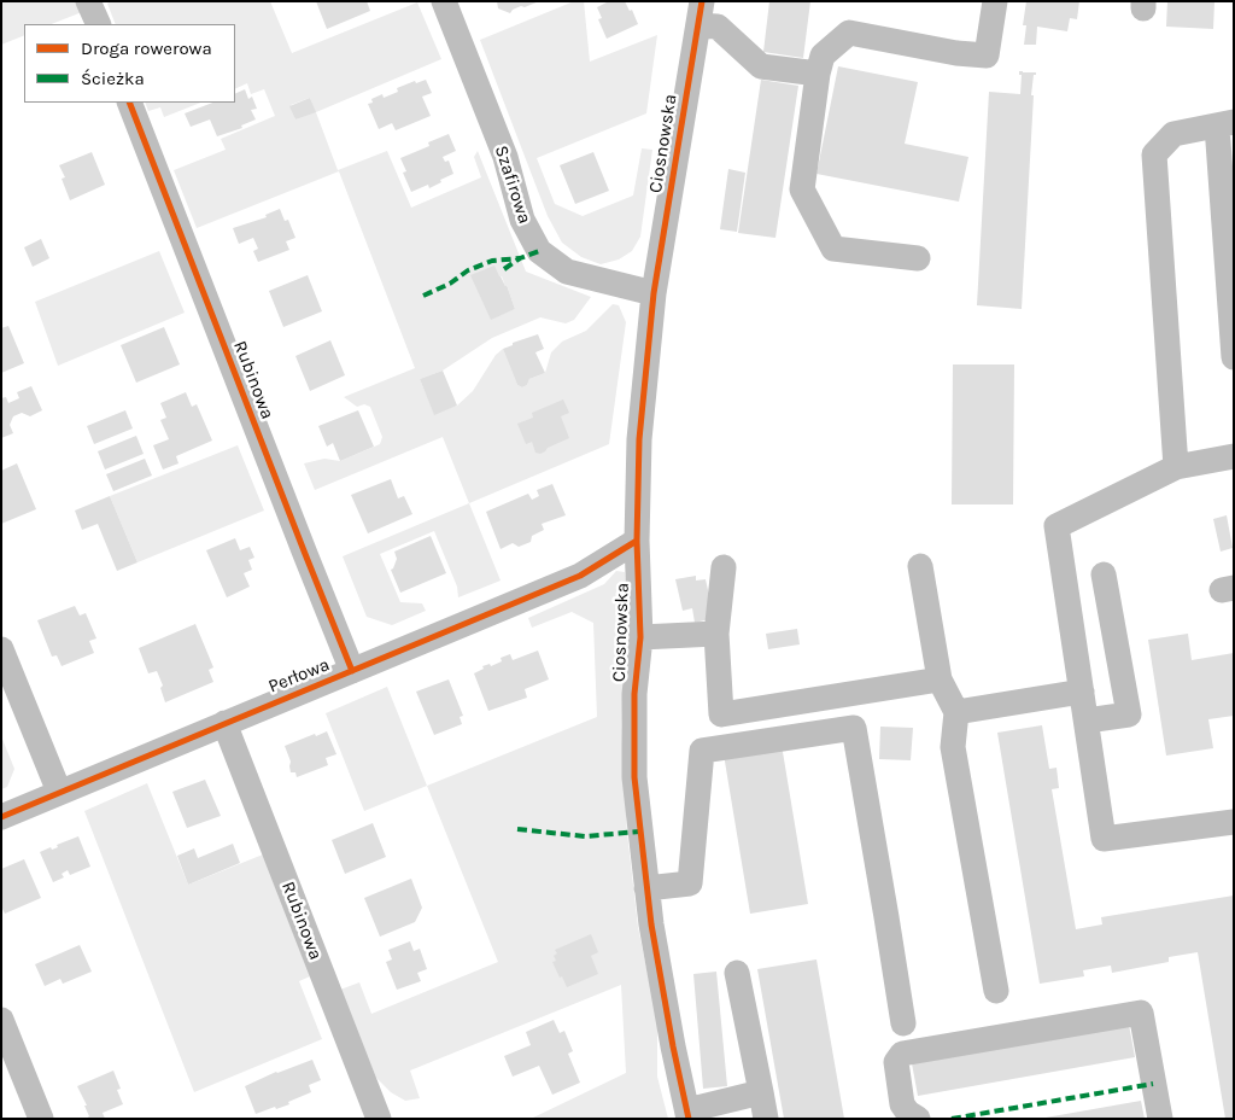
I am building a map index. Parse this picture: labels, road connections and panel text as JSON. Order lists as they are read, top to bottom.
{
  "streets": {
    "street": [
      "Ciosnowska",
      "Szafirowa",
      "Rubinowa",
      "Perłowa"
    ]
  },
  "crossings": [
    ["Ciosnowska", "Szafirowa"],
    ["Ciosnowska", "Perłowa"],
    ["Rubinowa", "Perłowa"]
  ],
  "legend": ["Droga rowerowa", "Ścieżka"]
}
